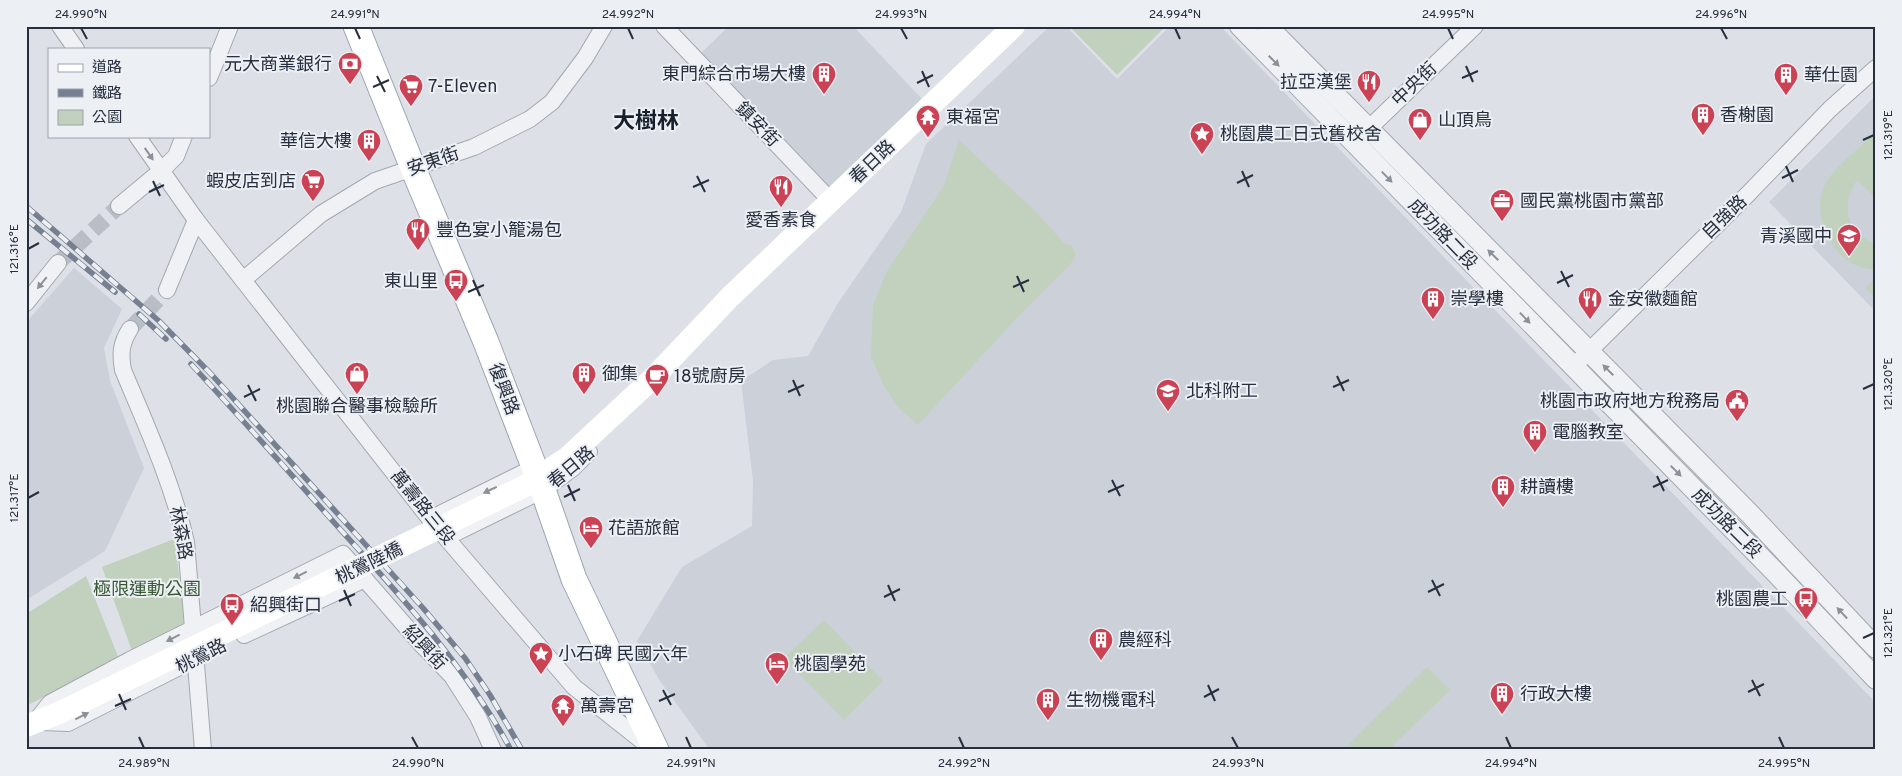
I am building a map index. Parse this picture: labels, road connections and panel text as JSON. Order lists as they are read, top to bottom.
{
  "streets": {
    "main road": ["春日路", "復興路", "桃鶯陸橋"],
    "street": [
      "中央街",
      "鎮安街",
      "安東街",
      "自強路",
      "成功路二段",
      "萬壽路三段",
      "林森路",
      "紹興街",
      "桃鶯路"
    ]
  },
  "crossings": [
    ["中央街", "成功路二段"],
    ["鎮安街", "春日路"],
    ["安東街", "復興路"],
    ["安東街", "萬壽路三段"],
    ["春日路", "復興路"],
    ["春日路", "萬壽路三段"],
    ["春日路", "桃鶯陸橋"],
    ["自強路", "成功路二段"],
    ["復興路", "萬壽路三段"],
    ["林森路", "桃鶯路"],
    ["桃鶯陸橋", "桃鶯路"],
    ["紹興街", "桃鶯路"]
  ],
  "districts": ["大樹林"],
  "parks": ["極限運動公園"],
  "places": {
    "bank": ["元大商業銀行"],
    "building": [
      "東門綜合市場大樓",
      "華仕園",
      "香榭園",
      "華信大樓",
      "崇學樓",
      "御集",
      "電腦教室",
      "耕讀樓",
      "農經科",
      "行政大樓",
      "生物機電科"
    ],
    "restaurant": [
      "拉亞漢堡",
      "愛香素食",
      "豐色宴小籠湯包",
      "金安徽麵館"
    ],
    "supermarket": ["7-Eleven", "蝦皮店到店"],
    "temple": ["東福宮", "萬壽宮"],
    "shop": ["山頂鳥", "桃園聯合醫事檢驗所"],
    "place": ["桃園農工日式舊校舍", "小石碑 民國六年"],
    "office": ["國民黨桃園市黨部"],
    "school or university": ["青溪國中", "北科附工"],
    "bus stop": ["東山里", "桃園農工", "紹興街口"],
    "cafe": ["18號廚房"],
    "public building": ["桃園市政府地方稅務局"],
    "hotel": ["花語旅館", "桃園學苑"]
  },
  "legend": ["道路", "鐵路", "公園"],
  "coordinates": [
    "24.990°N",
    "24.991°N",
    "24.992°N",
    "24.993°N",
    "24.994°N",
    "24.995°N",
    "24.996°N",
    "121.319°E",
    "121.316°E",
    "121.320°E",
    "121.317°E",
    "121.321°E",
    "24.989°N"
  ]
}
